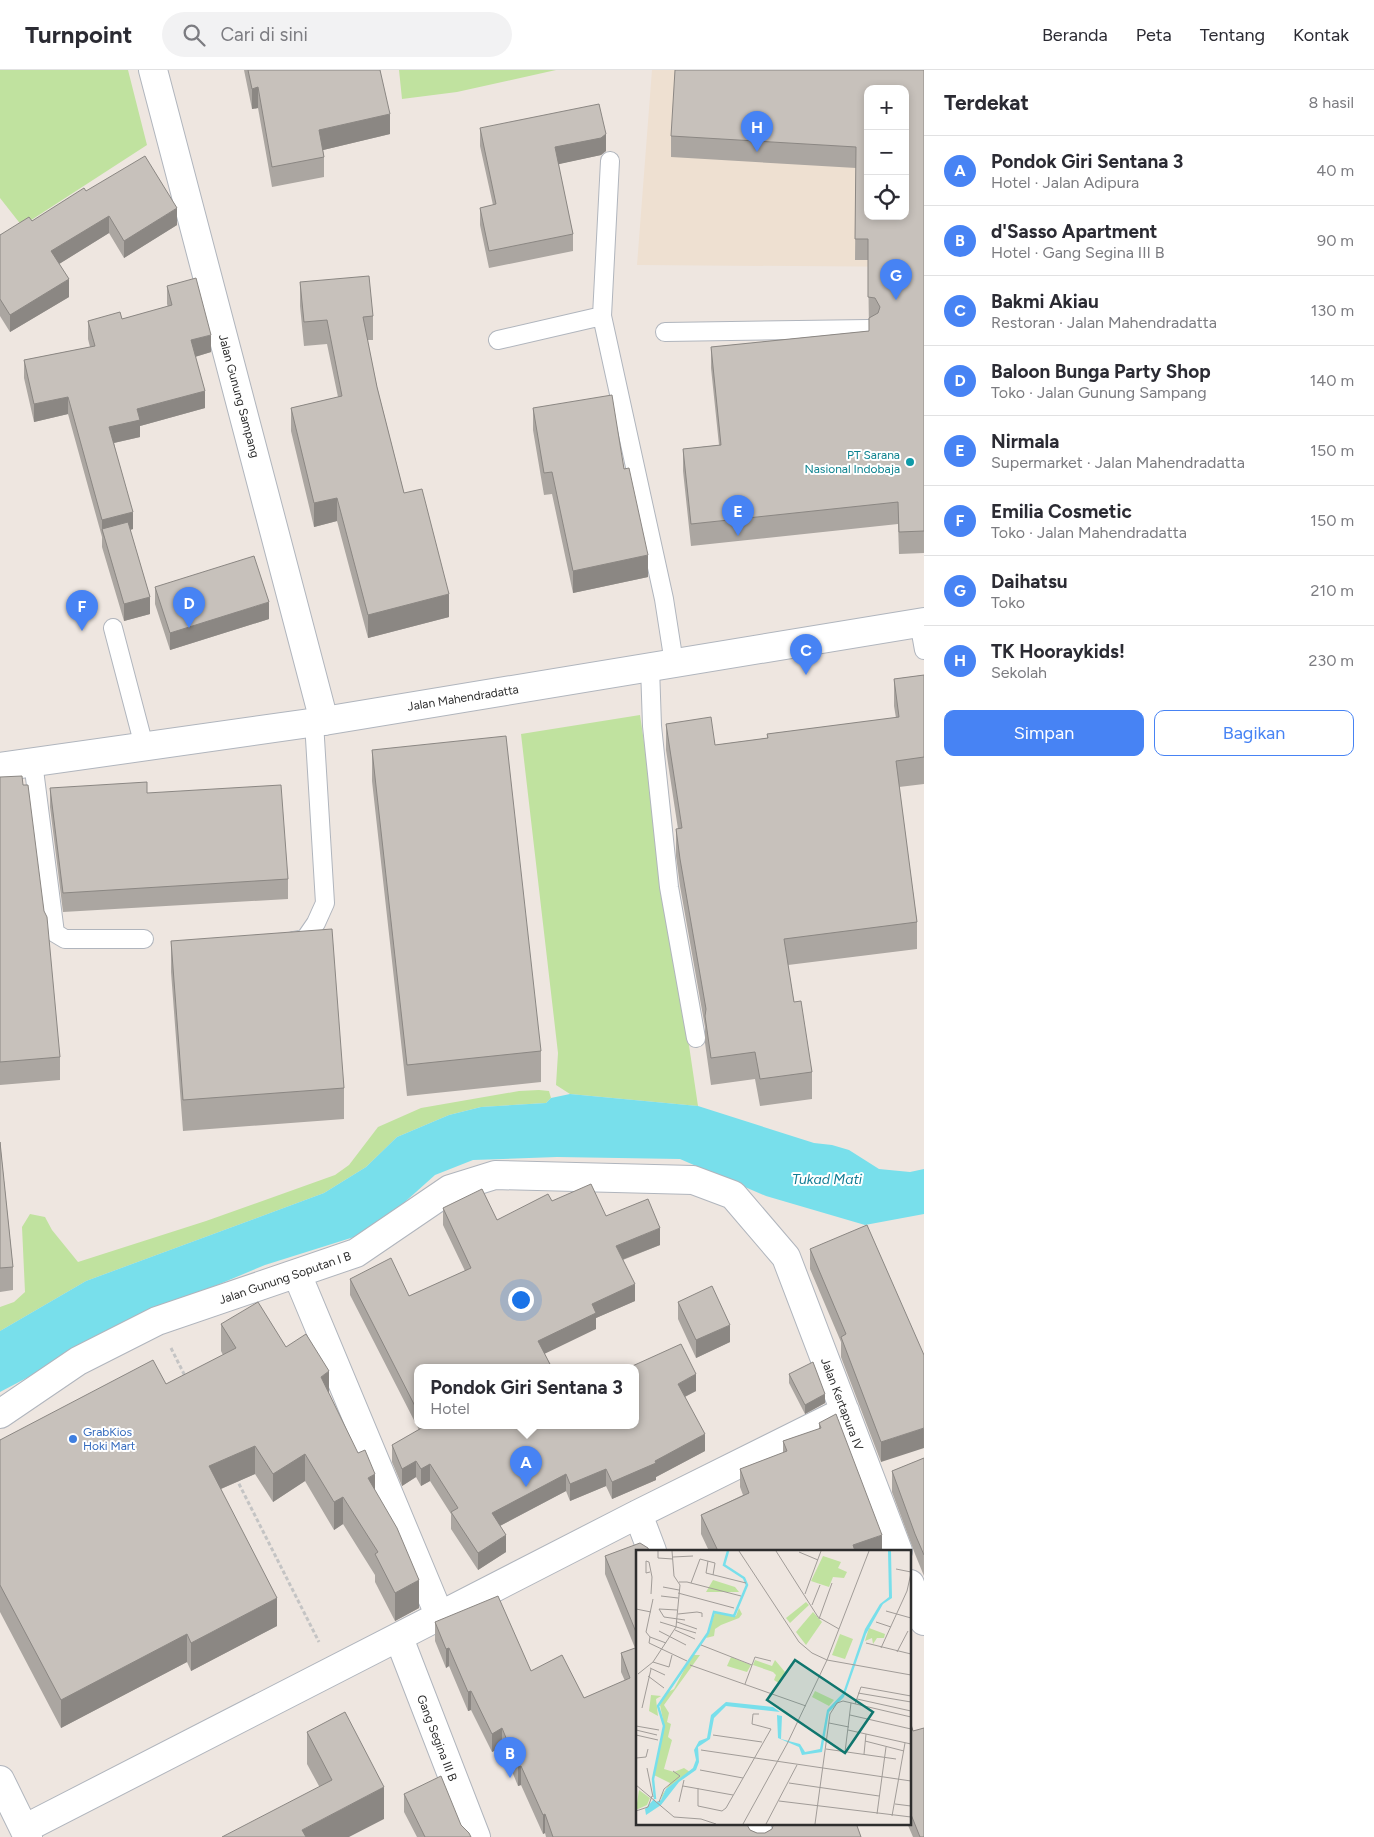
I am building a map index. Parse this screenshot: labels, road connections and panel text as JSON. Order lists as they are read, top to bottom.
{
  "streets": {
    "street": [
      "Jalan Gunung Sampang",
      "Jalan Mahendradatta",
      "Jalan Gunung Soputan I B",
      "Jalan Kertapura IV",
      "Gang Segina III B"
    ]
  },
  "crossings": [
    ["Jalan Gunung Sampang", "Jalan Mahendradatta"],
    ["Jalan Gunung Soputan I B", "Jalan Kertapura IV"]
  ],
  "water": ["Tukad Mati"],
  "places": ["PT Sarana Nasional Indobaja", "GrabKios Hoki Mart"],
  "page": {
    "header": "Turnpoint",
    "search": "Cari di sini",
    "nav": [
      "Beranda",
      "Peta",
      "Tentang",
      "Kontak"
    ],
    "heading": ["Terdekat", "8 hasil"],
    "map_buttons": ["+", "−"],
    "pins": [
      "H",
      "G",
      "E",
      "D",
      "F",
      "C",
      "A",
      "B"
    ],
    "list": [
      {
        "mark": "A",
        "name": "Pondok Giri Sentana 3",
        "note": "Hotel · Jalan Adipura",
        "value": "40 m"
      },
      {
        "mark": "B",
        "name": "d'Sasso Apartment",
        "note": "Hotel · Gang Segina III B",
        "value": "90 m"
      },
      {
        "mark": "C",
        "name": "Bakmi Akiau",
        "note": "Restoran · Jalan Mahendradatta",
        "value": "130 m"
      },
      {
        "mark": "D",
        "name": "Baloon Bunga Party Shop",
        "note": "Toko · Jalan Gunung Sampang",
        "value": "140 m"
      },
      {
        "mark": "E",
        "name": "Nirmala",
        "note": "Supermarket · Jalan Mahendradatta",
        "value": "150 m"
      },
      {
        "mark": "F",
        "name": "Emilia Cosmetic",
        "note": "Toko · Jalan Mahendradatta",
        "value": "150 m"
      },
      {
        "mark": "G",
        "name": "Daihatsu",
        "note": "Toko",
        "value": "210 m"
      },
      {
        "mark": "H",
        "name": "TK Hooraykids!",
        "note": "Sekolah",
        "value": "230 m"
      }
    ],
    "buttons": ["Simpan", "Bagikan"],
    "popup": ["Pondok Giri Sentana 3", "Hotel"]
  }
}
